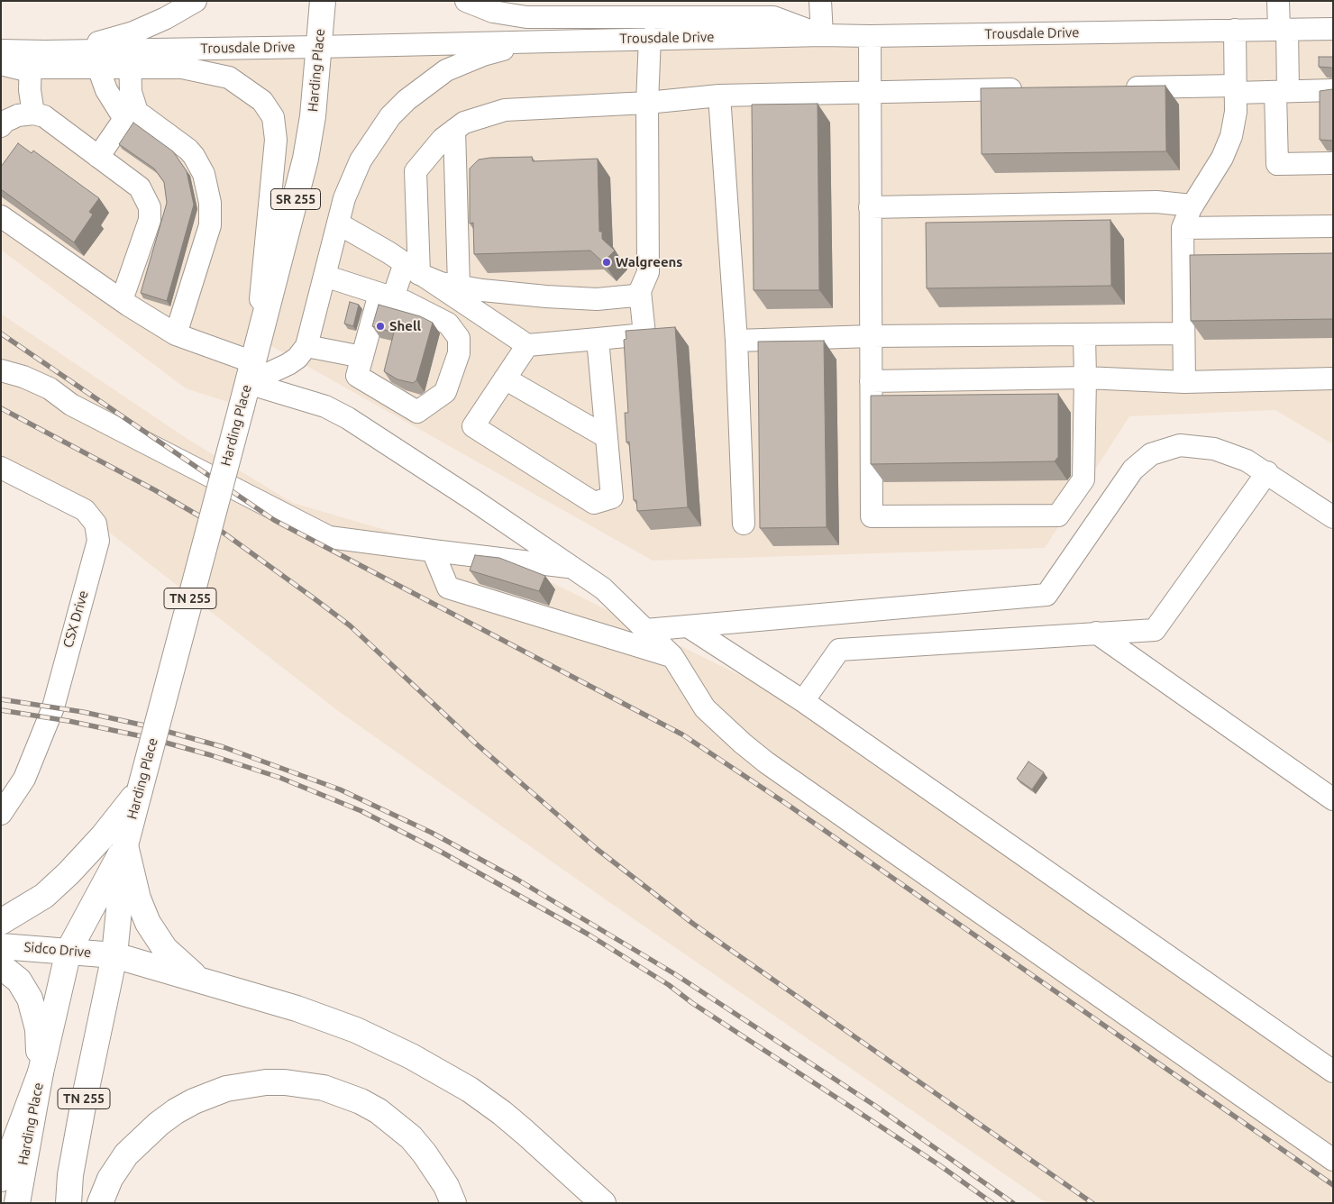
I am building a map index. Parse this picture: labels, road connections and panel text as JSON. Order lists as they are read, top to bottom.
{
  "streets": {
    "main road": [
      "Harding Place",
      "SR 255",
      "TN 255",
      "Sidco Drive"
    ],
    "street": ["Trousdale Drive", "CSX Drive"]
  },
  "crossings": [
    ["Trousdale Drive", "Harding Place"],
    ["Harding Place", "TN 255"],
    ["Harding Place", "Sidco Drive"],
    ["TN 255", "Sidco Drive"]
  ],
  "places": ["Walgreens", "Shell"]
}
